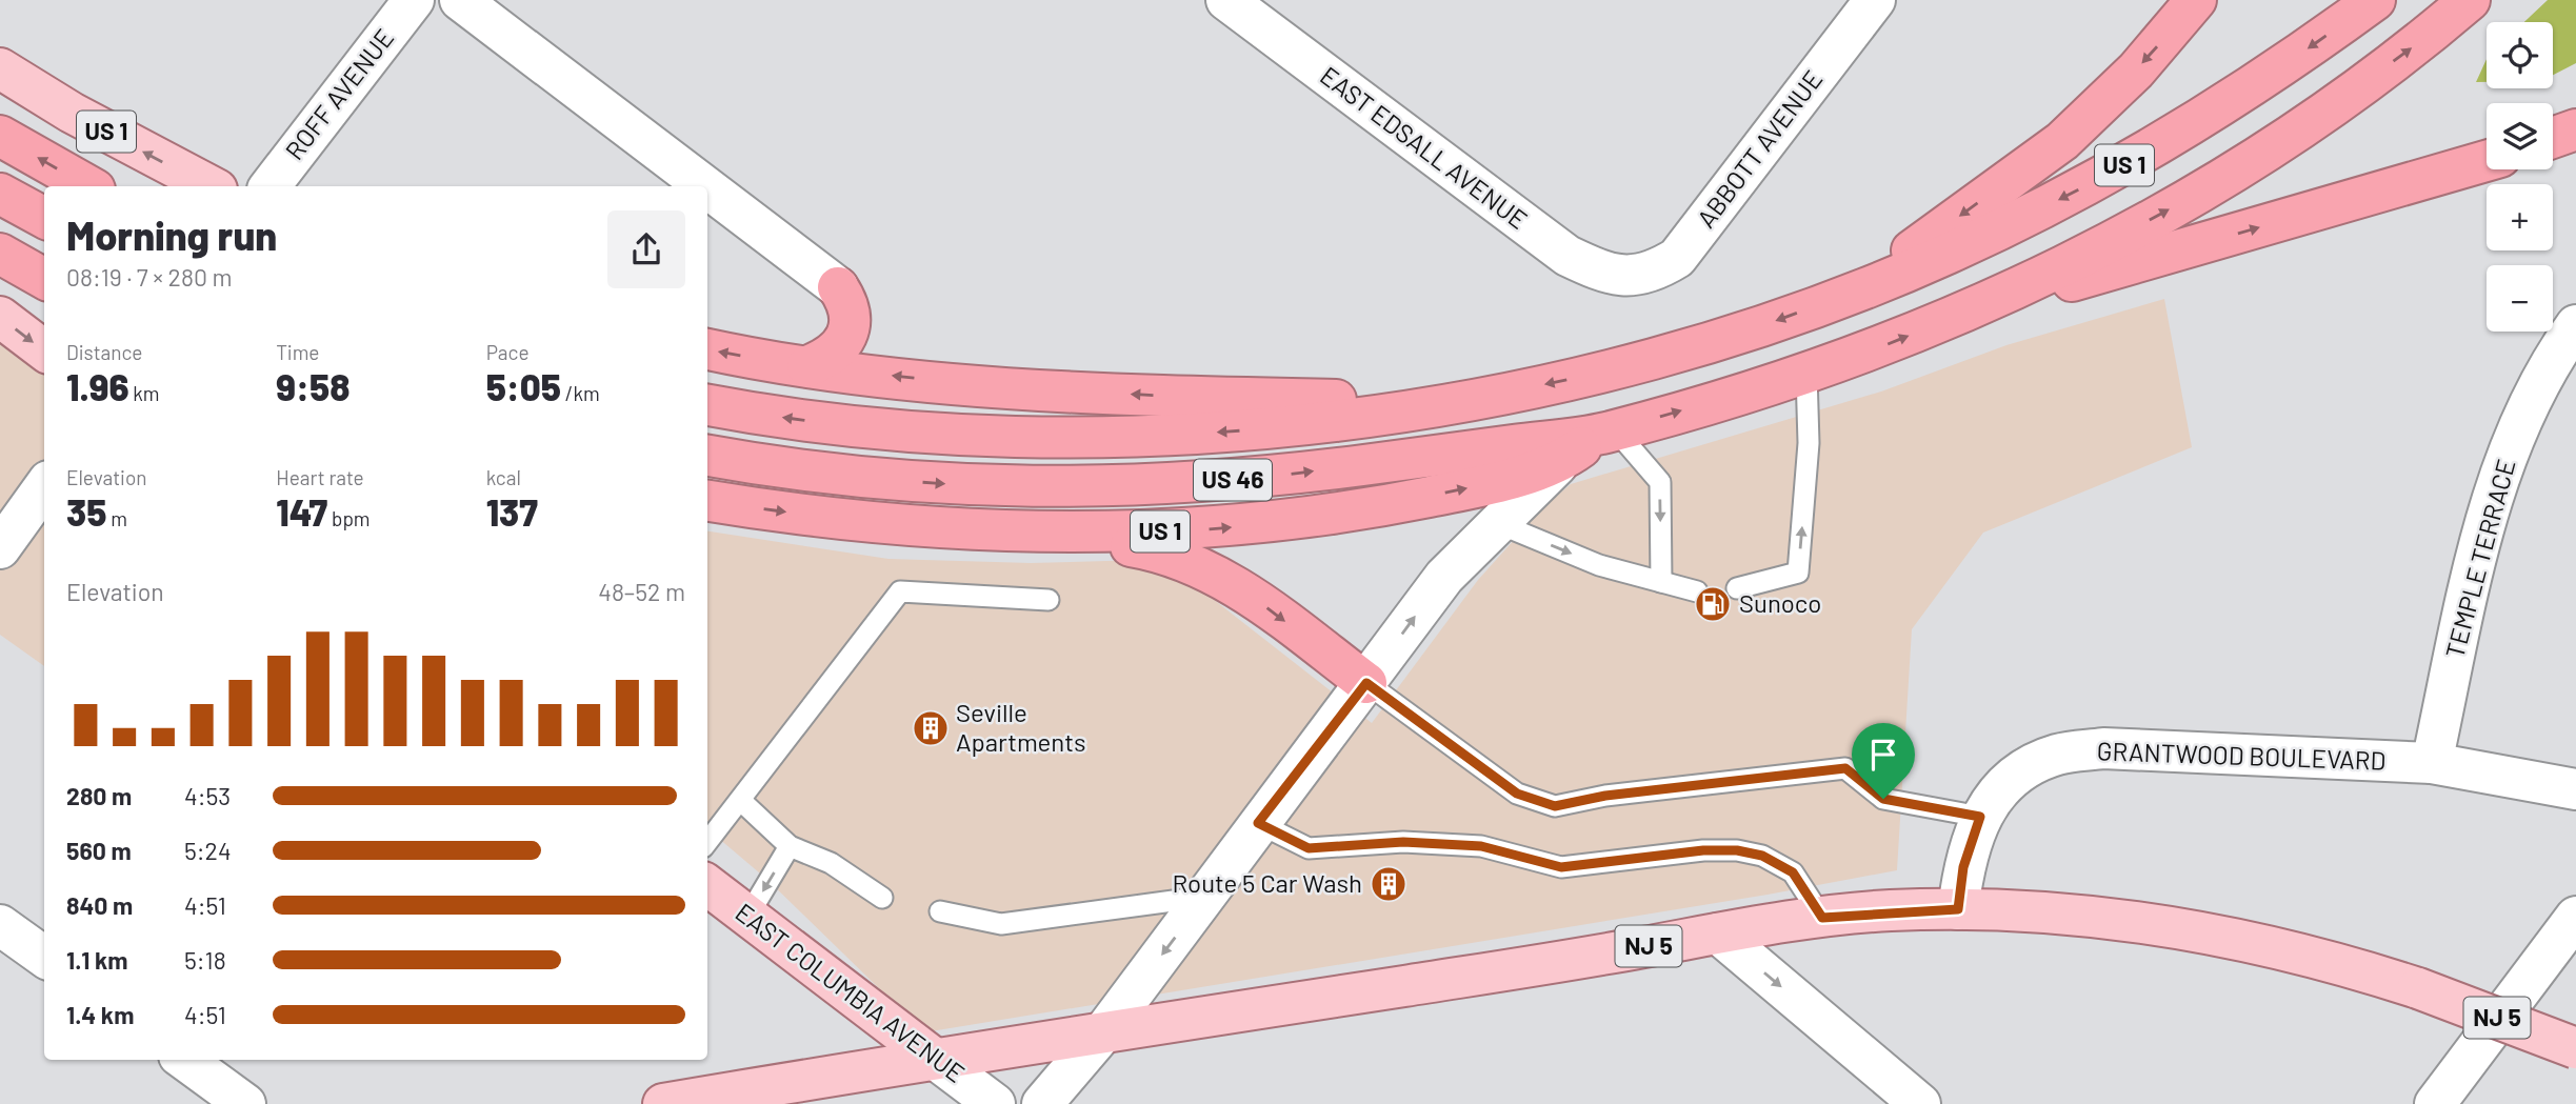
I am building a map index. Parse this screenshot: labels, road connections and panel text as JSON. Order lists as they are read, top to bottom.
{
  "streets": {
    "highway": ["US 1", "US 46"],
    "main road": ["NJ 5", "EAST COLUMBIA AVENUE"],
    "street": [
      "ROFF AVENUE",
      "EAST EDSALL AVENUE",
      "ABBOTT AVENUE",
      "TEMPLE TERRACE",
      "GRANTWOOD BOULEVARD"
    ]
  },
  "crossings": [
    ["US 1", "US 46"],
    ["EAST EDSALL AVENUE", "ABBOTT AVENUE"],
    ["TEMPLE TERRACE", "GRANTWOOD BOULEVARD"],
    ["GRANTWOOD BOULEVARD", "NJ 5"],
    ["NJ 5", "EAST COLUMBIA AVENUE"]
  ],
  "places": {
    "fuel station": ["Sunoco"],
    "building": ["Seville Apartments", "Route 5 Car Wash"]
  },
  "page": {
    "map_buttons": ["+", "−"],
    "heading": ["Morning run", "08:19 · 7 × 280 m"],
    "stats": [
      ["Distance", "1.96 km"],
      ["Time", "9:58"],
      ["Pace", "5:05 /km"],
      ["Elevation", "35 m"],
      ["Heart rate", "147 bpm"],
      ["kcal", "137"]
    ],
    "chart": ["Elevation", "48–52 m"],
    "list": [
      {
        "name": "280 m",
        "note": "4:53"
      },
      {
        "name": "560 m",
        "note": "5:24"
      },
      {
        "name": "840 m",
        "note": "4:51"
      },
      {
        "name": "1.1 km",
        "note": "5:18"
      },
      {
        "name": "1.4 km",
        "note": "4:51"
      }
    ]
  }
}
